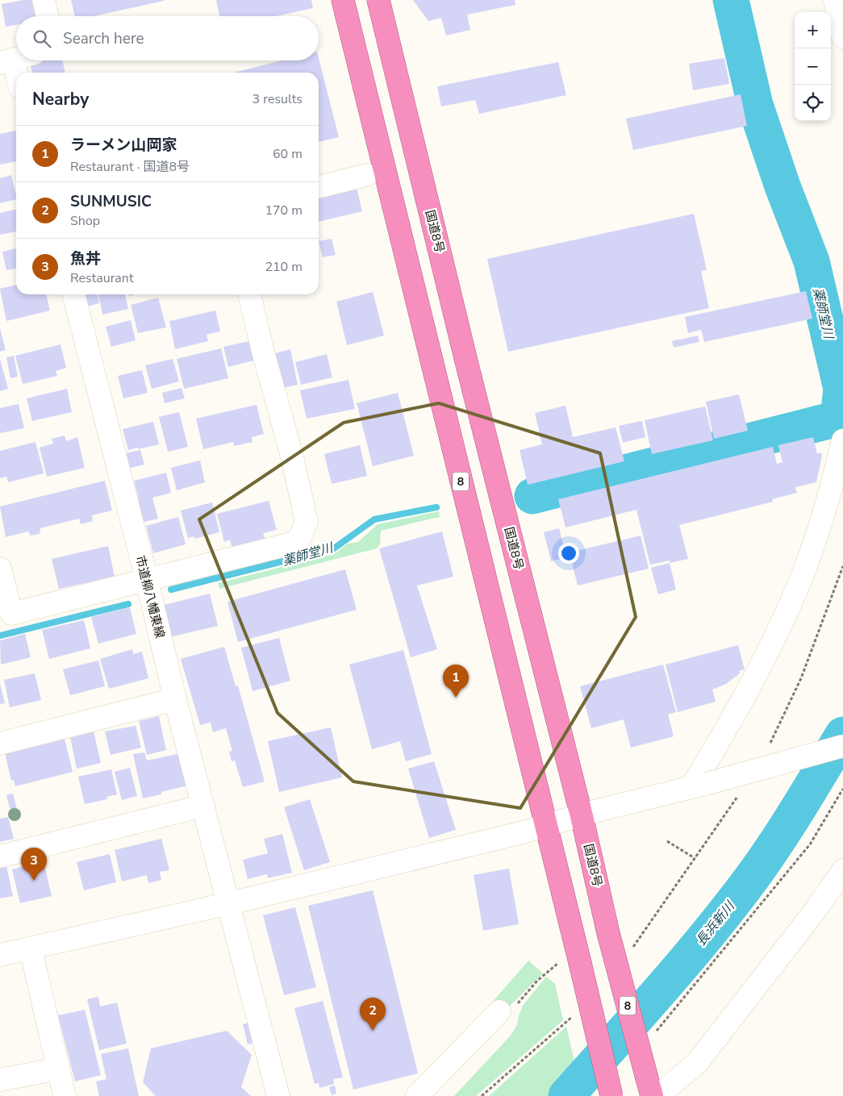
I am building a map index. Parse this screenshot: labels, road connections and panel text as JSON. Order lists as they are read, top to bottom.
{
  "streets": {
    "highway": ["国道8号", "8"],
    "street": ["市道柳八幡東線"]
  },
  "water": ["薬師堂川", "長浜新川"],
  "page": {
    "map_buttons": ["+", "−"],
    "search": "Search here",
    "heading": ["Nearby", "3 results"],
    "list": [
      {
        "mark": "1",
        "name": "ラーメン山岡家",
        "note": "Restaurant · 国道8号",
        "value": "60 m"
      },
      {
        "mark": "2",
        "name": "SUNMUSIC",
        "note": "Shop",
        "value": "170 m"
      },
      {
        "mark": "3",
        "name": "魚丼",
        "note": "Restaurant",
        "value": "210 m"
      }
    ],
    "pins": ["1", "3", "2"]
  }
}
